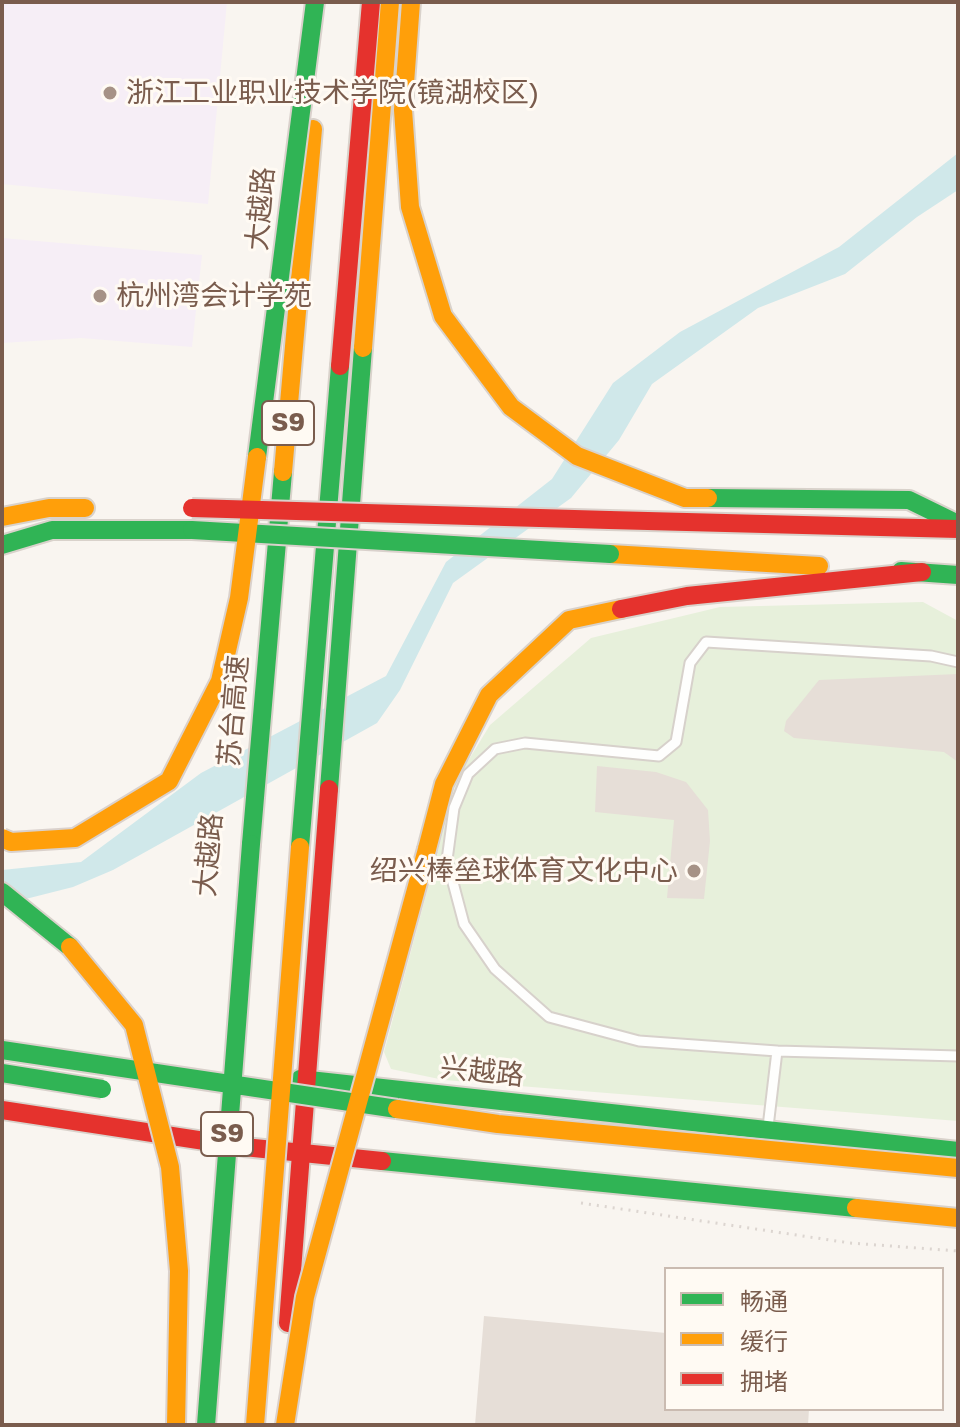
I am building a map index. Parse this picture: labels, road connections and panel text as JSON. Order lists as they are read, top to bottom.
{
  "streets": {
    "main road": [
      "大越路",
      "S9",
      "苏台高速",
      "兴越路"
    ]
  },
  "crossings": [
    ["大越路", "兴越路"]
  ],
  "places": ["浙江工业职业技术学院(镜湖校区)", "杭州湾会计学苑", "绍兴棒垒球体育文化中心"],
  "legend": ["畅通", "缓行", "拥堵"]
}
